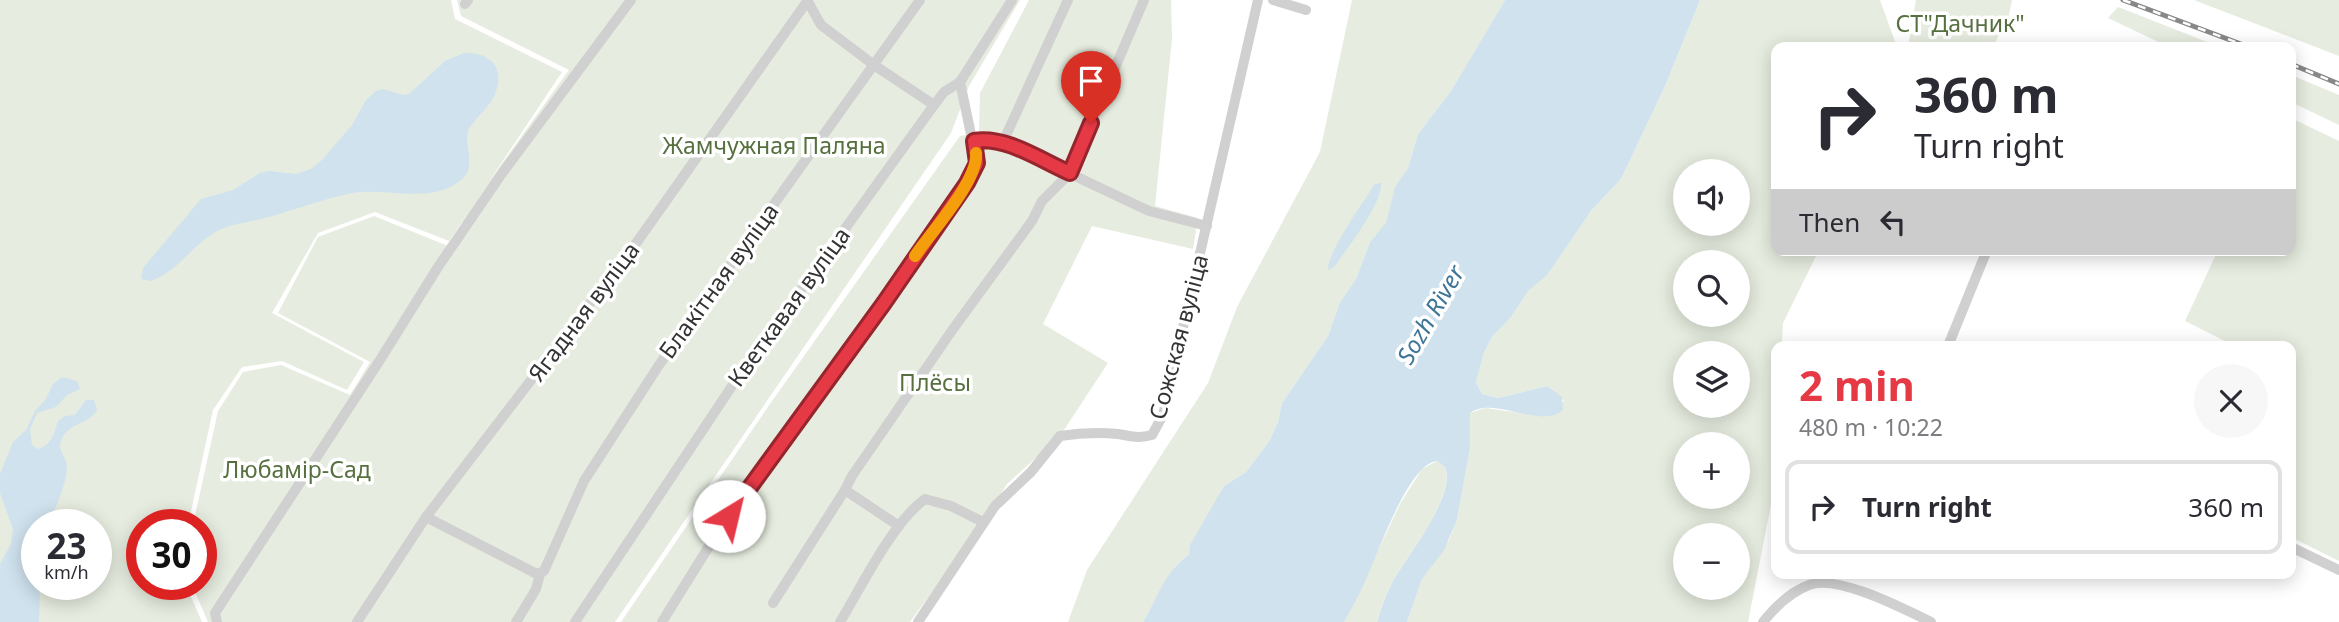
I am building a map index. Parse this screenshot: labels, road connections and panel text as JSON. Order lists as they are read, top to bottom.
{
  "streets": {
    "street": [
      "Блакітная вуліца",
      "Кветкавая вуліца",
      "Ягадная вуліца",
      "Сожская вуліца"
    ]
  },
  "water": ["Sozh River"],
  "parks": [
    "СТ\"Дачник\"",
    "Жамчужная Паляна",
    "Плёсы",
    "Любамір-Сад"
  ],
  "page": {
    "turn": ["360 m", "Turn right"],
    "map_buttons": ["+", "−"],
    "then": "Then",
    "heading": ["2 min", "480 m · 10:22"],
    "list": [
      {
        "name": "Turn right",
        "value": "360 m"
      }
    ],
    "speed": "23 km/h",
    "limit": "30"
  }
}
